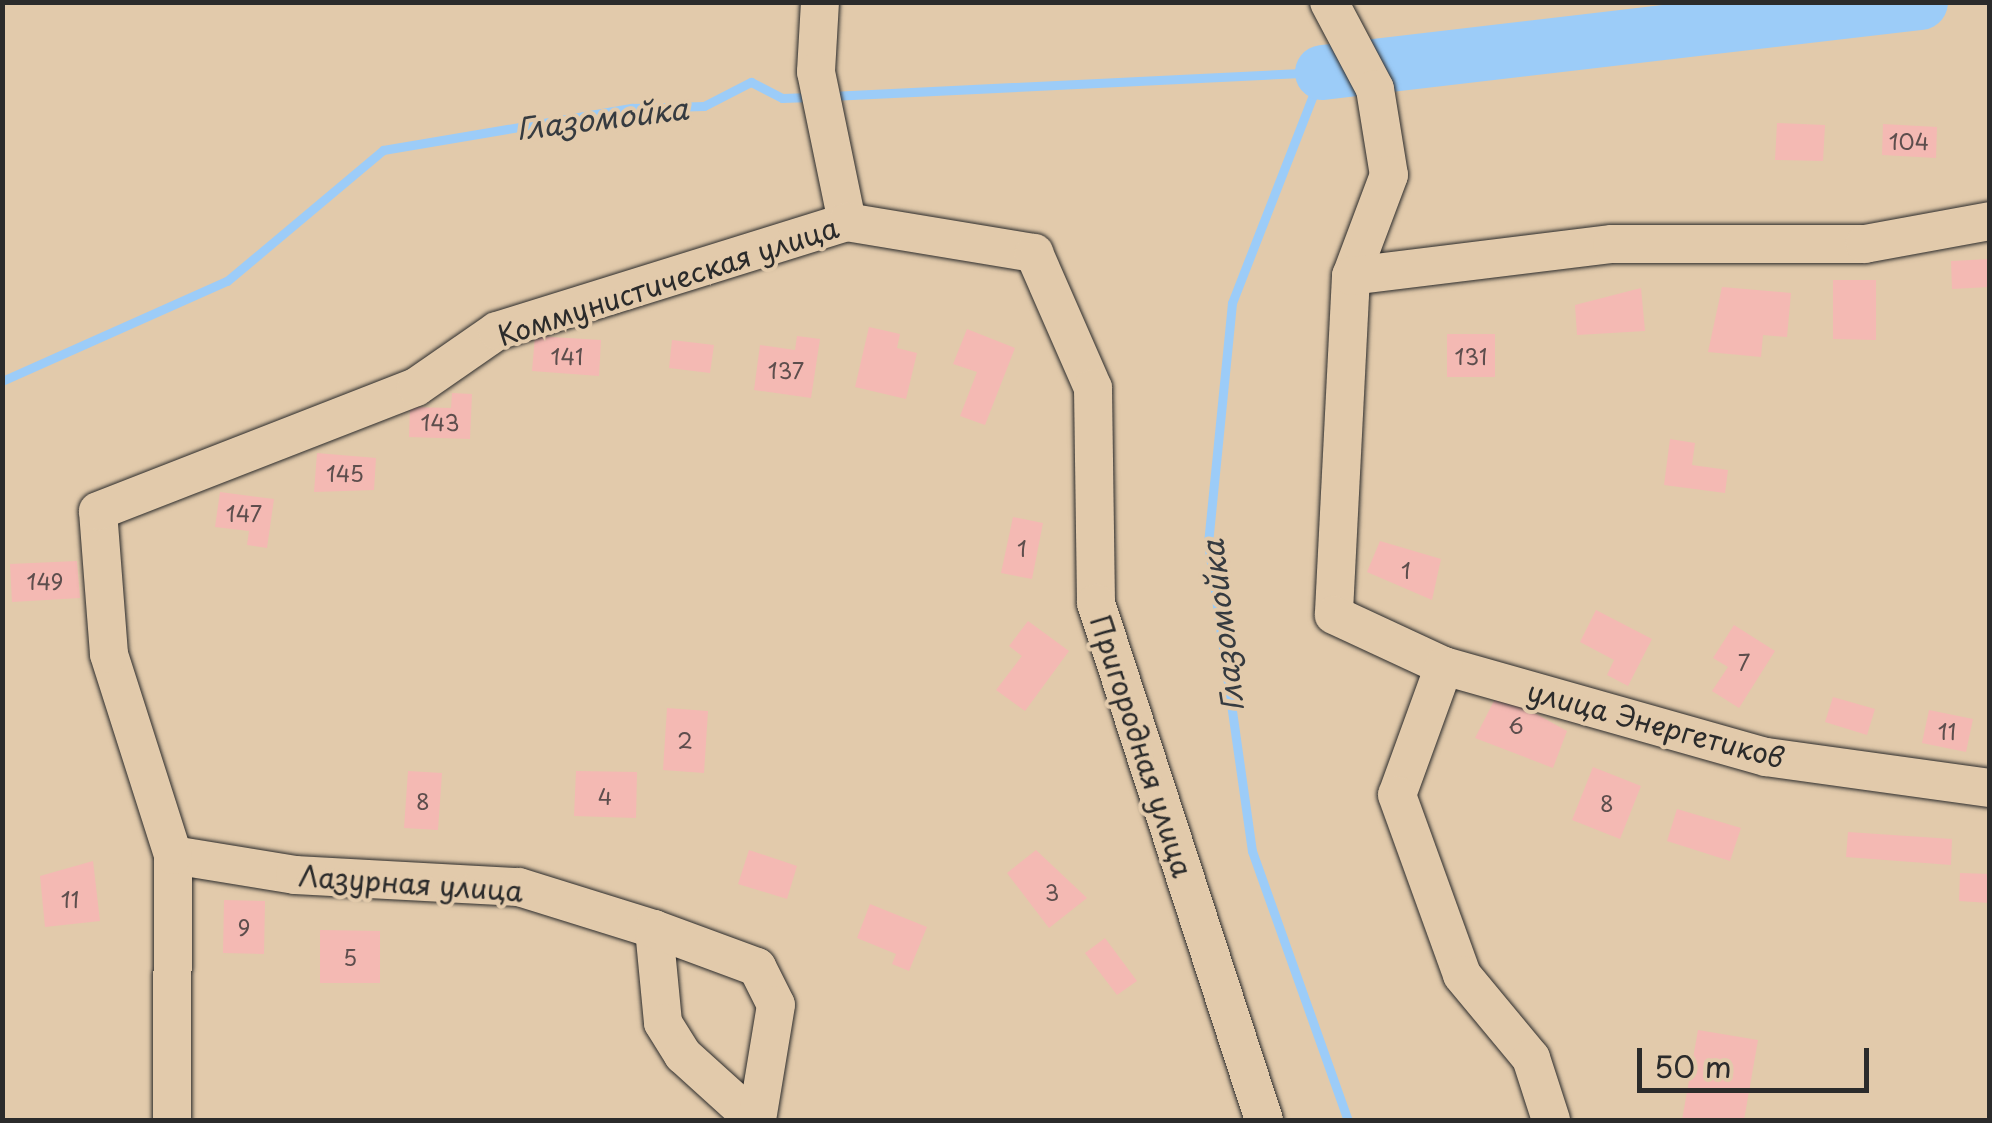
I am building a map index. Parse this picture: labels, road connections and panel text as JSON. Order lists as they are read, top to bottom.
{
  "streets": {
    "street": [
      "Коммунистическая улица",
      "улица Энергетиков",
      "Пригородная улица",
      "Лазурная улица"
    ]
  },
  "crossings": [
    ["Коммунистическая улица", "Пригородная улица"],
    ["Коммунистическая улица", "Лазурная улица"]
  ],
  "water": ["Глазомойка"],
  "house_numbers": [
    "104",
    "141",
    "131",
    "137",
    "143",
    "145",
    "147",
    "1",
    "1",
    "149",
    "7",
    "6",
    "11",
    "2",
    "4",
    "8",
    "8",
    "3",
    "11",
    "9",
    "5"
  ],
  "scale_bar": "50 m"
}
